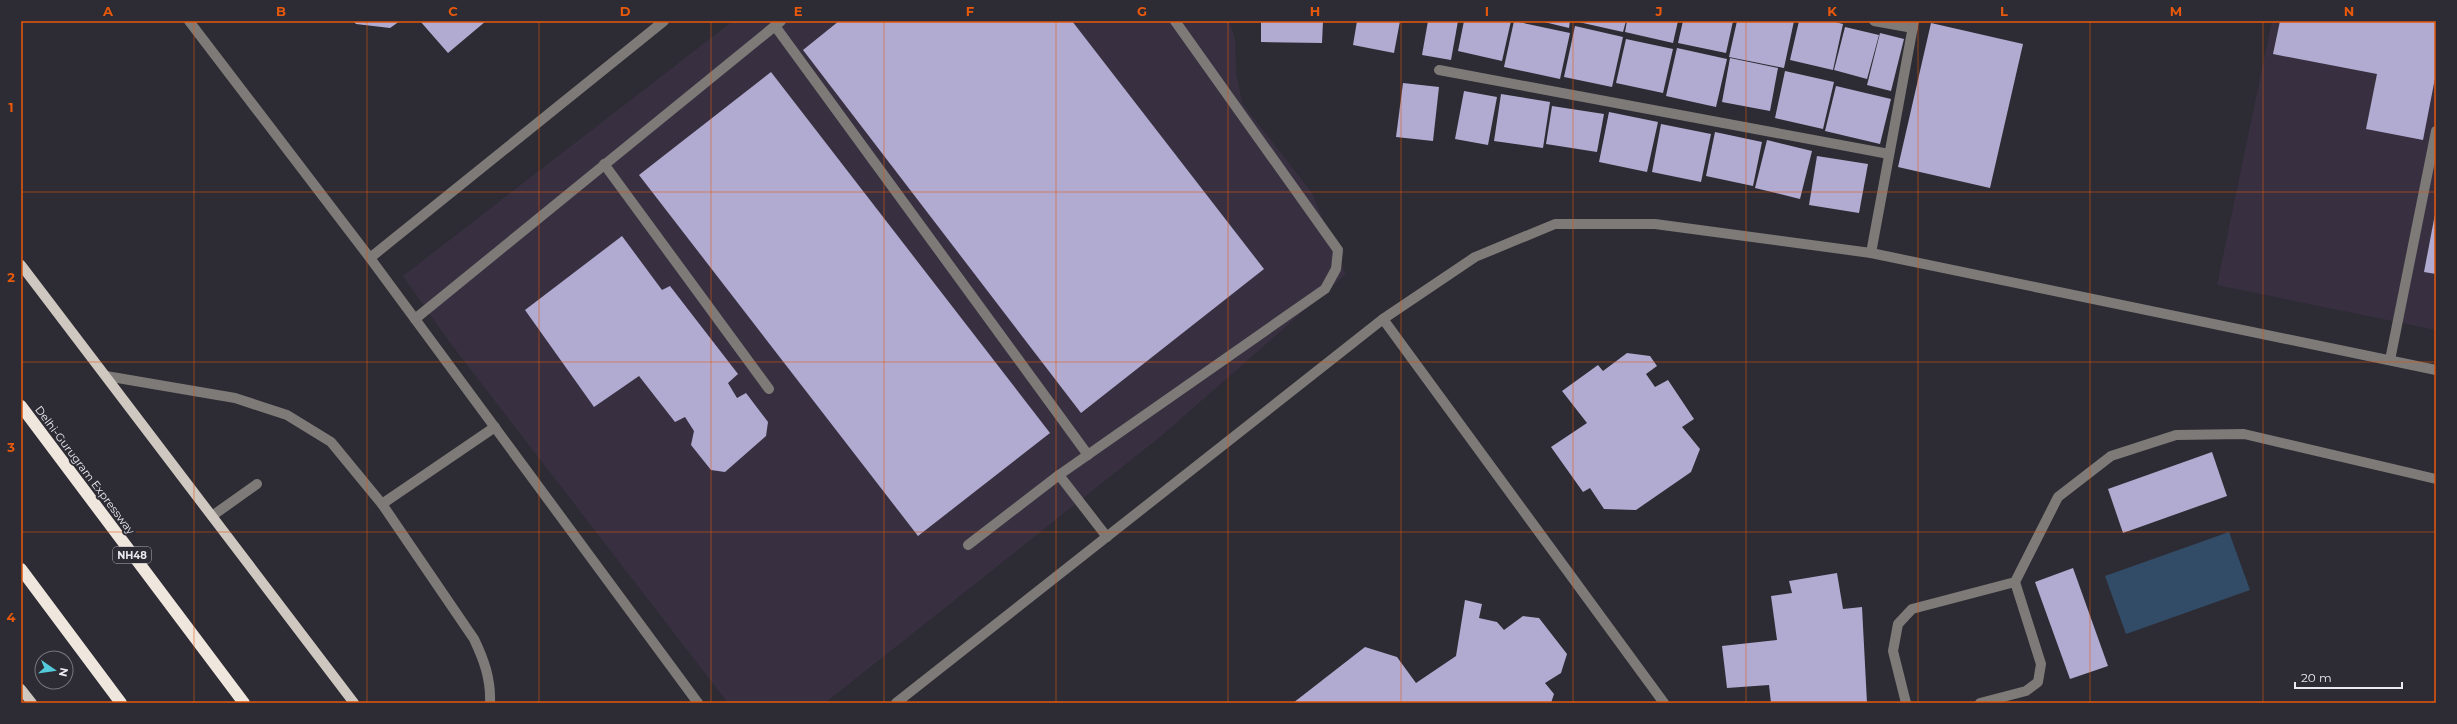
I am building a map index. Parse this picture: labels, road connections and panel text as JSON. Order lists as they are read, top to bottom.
{
  "streets": {
    "highway": ["Delhi-Gurugram Expressway", "NH48"]
  },
  "scale_bar": "20 m",
  "north": "right",
  "grid": {
    "columns": [
      "A",
      "B",
      "C",
      "D",
      "E",
      "F",
      "G",
      "H",
      "I",
      "J",
      "K",
      "L",
      "M",
      "N"
    ],
    "rows": [
      "1",
      "2",
      "3",
      "4"
    ]
  }
}
